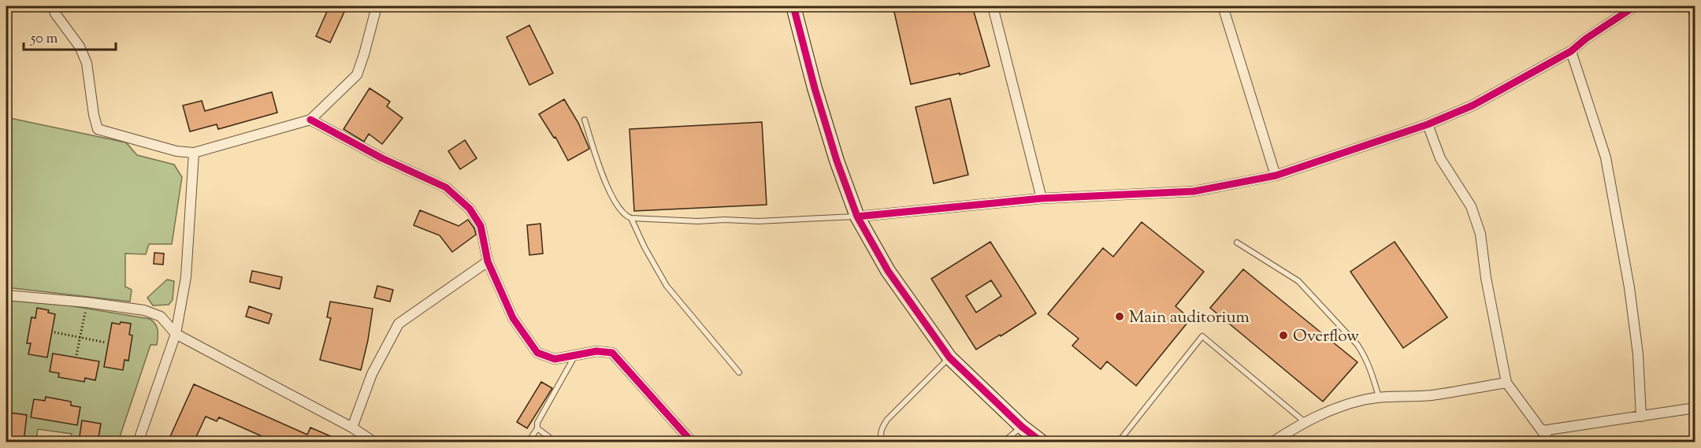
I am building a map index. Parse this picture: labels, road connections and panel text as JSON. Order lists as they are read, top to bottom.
{
  "places": ["Main auditorium", "Overflow"],
  "scale_bar": "50 m"
}
